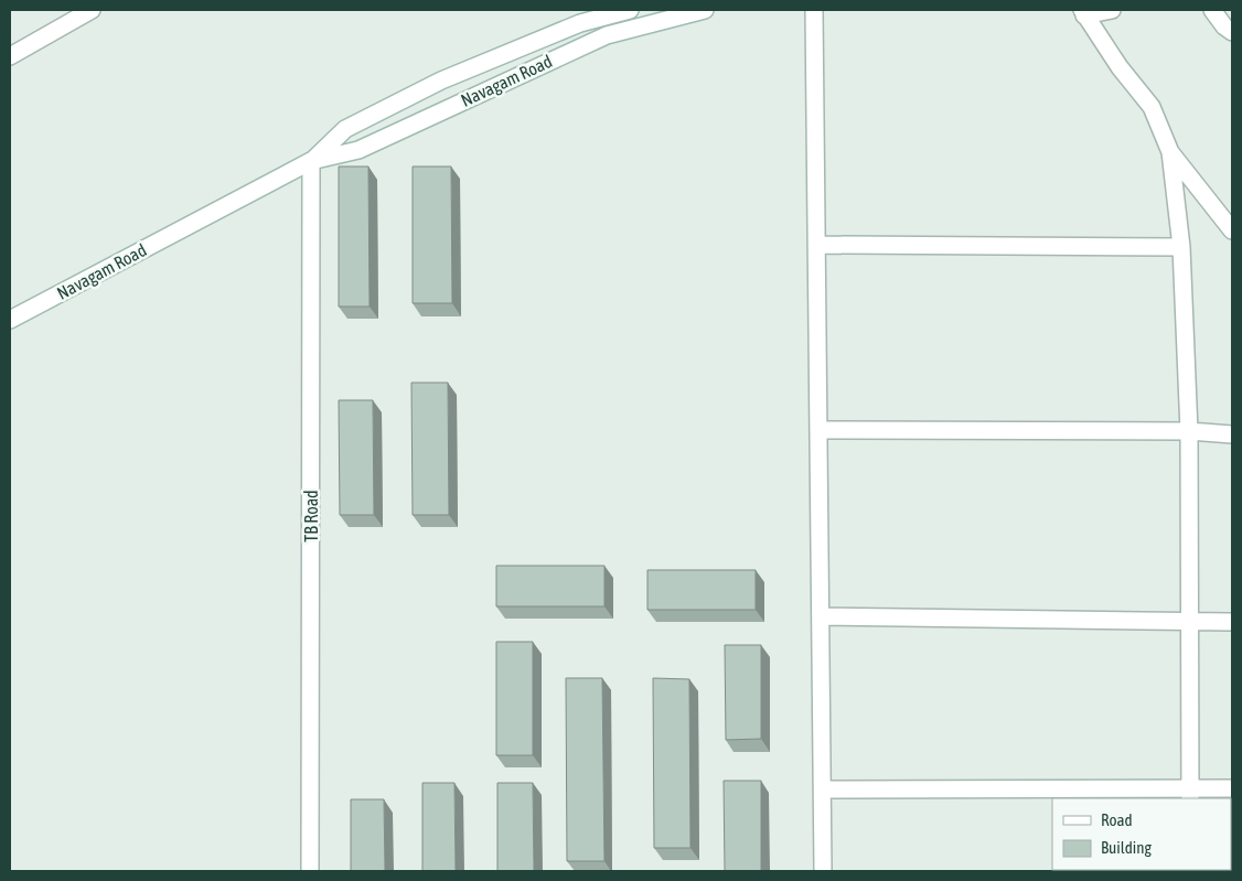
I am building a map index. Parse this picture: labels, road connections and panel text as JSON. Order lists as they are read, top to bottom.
{
  "streets": {
    "street": ["Navagam Road", "TB Road"]
  },
  "crossings": [
    ["Navagam Road", "TB Road"]
  ],
  "legend": ["Road", "Building"]
}
